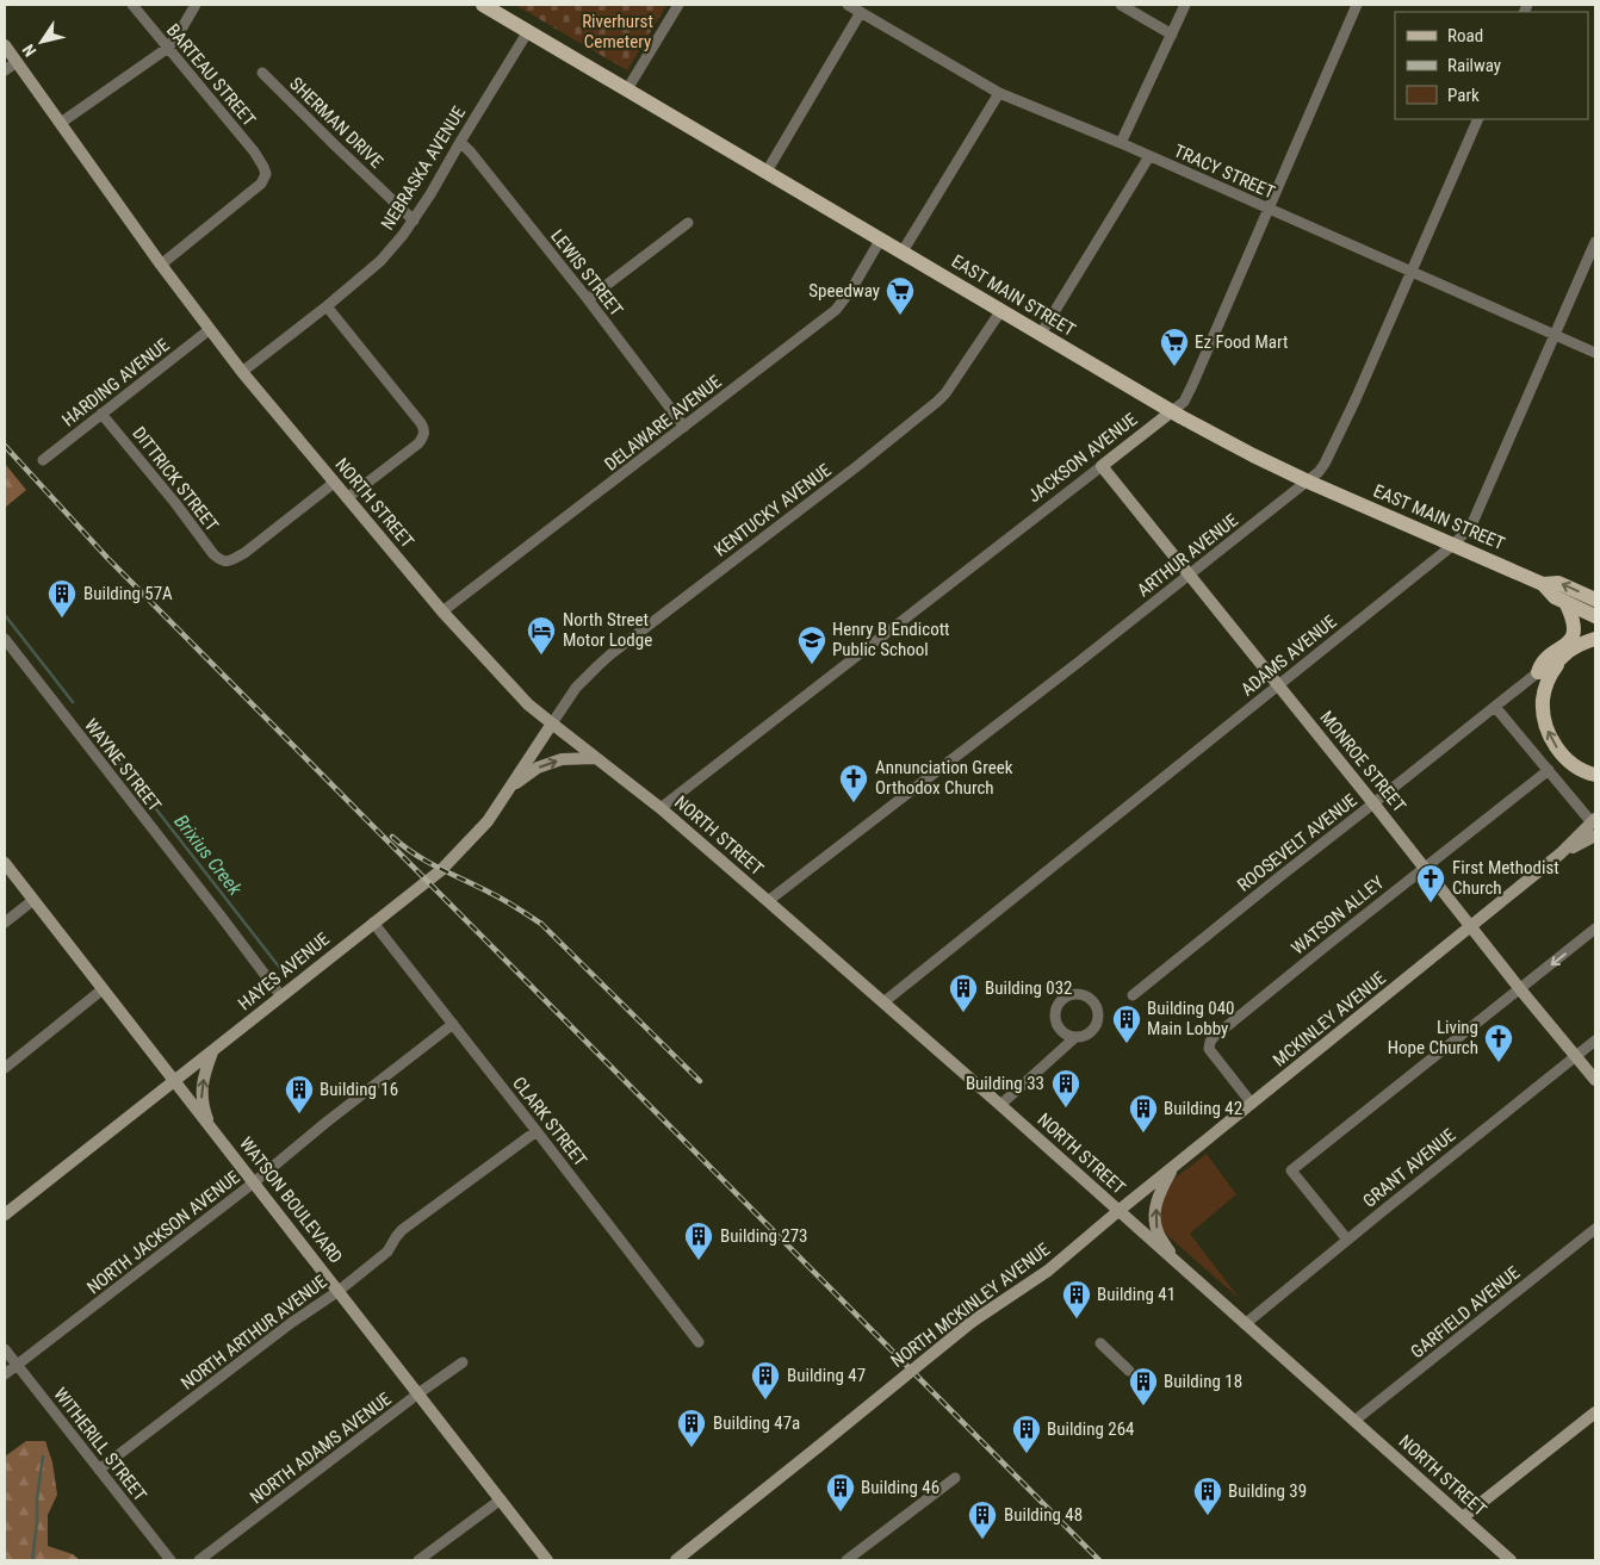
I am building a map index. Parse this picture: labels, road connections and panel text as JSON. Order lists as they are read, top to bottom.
{
  "streets": {
    "main road": ["EAST MAIN STREET"],
    "street": [
      "BARTEAU STREET",
      "SHERMAN DRIVE",
      "NEBRASKA AVENUE",
      "TRACY STREET",
      "LEWIS STREET",
      "HARDING AVENUE",
      "DELAWARE AVENUE",
      "JACKSON AVENUE",
      "DITTRICK STREET",
      "NORTH STREET",
      "KENTUCKY AVENUE",
      "ARTHUR AVENUE",
      "ADAMS AVENUE",
      "MONROE STREET",
      "WAYNE STREET",
      "ROOSEVELT AVENUE",
      "WATSON ALLEY",
      "HAYES AVENUE",
      "MCKINLEY AVENUE",
      "CLARK STREET",
      "GRANT AVENUE",
      "WATSON BOULEVARD",
      "NORTH JACKSON AVENUE",
      "NORTH MCKINLEY AVENUE",
      "GARFIELD AVENUE",
      "NORTH ARTHUR AVENUE",
      "WITHERILL STREET",
      "NORTH ADAMS AVENUE"
    ]
  },
  "crossings": [
    ["BARTEAU STREET", "NORTH STREET"],
    ["SHERMAN DRIVE", "NEBRASKA AVENUE"],
    ["NEBRASKA AVENUE", "LEWIS STREET"],
    ["NEBRASKA AVENUE", "EAST MAIN STREET"],
    ["NEBRASKA AVENUE", "NORTH STREET"],
    ["TRACY STREET", "JACKSON AVENUE"],
    ["TRACY STREET", "ARTHUR AVENUE"],
    ["TRACY STREET", "ADAMS AVENUE"],
    ["LEWIS STREET", "DELAWARE AVENUE"],
    ["EAST MAIN STREET", "DELAWARE AVENUE"],
    ["EAST MAIN STREET", "JACKSON AVENUE"],
    ["EAST MAIN STREET", "KENTUCKY AVENUE"],
    ["EAST MAIN STREET", "ARTHUR AVENUE"],
    ["EAST MAIN STREET", "ADAMS AVENUE"],
    ["HARDING AVENUE", "DITTRICK STREET"],
    ["HARDING AVENUE", "NORTH STREET"],
    ["DELAWARE AVENUE", "NORTH STREET"],
    ["JACKSON AVENUE", "NORTH STREET"],
    ["JACKSON AVENUE", "MONROE STREET"],
    ["DITTRICK STREET", "NORTH STREET"],
    ["NORTH STREET", "KENTUCKY AVENUE"],
    ["NORTH STREET", "ARTHUR AVENUE"],
    ["NORTH STREET", "ADAMS AVENUE"],
    ["NORTH STREET", "HAYES AVENUE"],
    ["NORTH STREET", "MCKINLEY AVENUE"],
    ["NORTH STREET", "GRANT AVENUE"],
    ["NORTH STREET", "NORTH MCKINLEY AVENUE"],
    ["NORTH STREET", "GARFIELD AVENUE"],
    ["KENTUCKY AVENUE", "HAYES AVENUE"],
    ["ARTHUR AVENUE", "MONROE STREET"],
    ["ADAMS AVENUE", "MONROE STREET"],
    ["MONROE STREET", "ROOSEVELT AVENUE"],
    ["MONROE STREET", "WATSON ALLEY"],
    ["MONROE STREET", "MCKINLEY AVENUE"],
    ["MONROE STREET", "GRANT AVENUE"],
    ["WAYNE STREET", "HAYES AVENUE"],
    ["WATSON ALLEY", "MCKINLEY AVENUE"],
    ["HAYES AVENUE", "CLARK STREET"],
    ["HAYES AVENUE", "WATSON BOULEVARD"],
    ["MCKINLEY AVENUE", "NORTH MCKINLEY AVENUE"],
    ["CLARK STREET", "NORTH JACKSON AVENUE"],
    ["CLARK STREET", "NORTH ARTHUR AVENUE"],
    ["WATSON BOULEVARD", "NORTH JACKSON AVENUE"],
    ["WATSON BOULEVARD", "NORTH ARTHUR AVENUE"],
    ["WATSON BOULEVARD", "NORTH ADAMS AVENUE"],
    ["NORTH JACKSON AVENUE", "WITHERILL STREET"],
    ["NORTH ARTHUR AVENUE", "WITHERILL STREET"]
  ],
  "water": ["Brixius Creek"],
  "parks": ["Riverhurst Cemetery"],
  "places": {
    "supermarket": ["Speedway", "Ez Food Mart"],
    "building": [
      "Building 57A",
      "Building 032",
      "Building 040 Main Lobby",
      "Building 33",
      "Building 16",
      "Building 42",
      "Building 273",
      "Building 41",
      "Building 47",
      "Building 18",
      "Building 47a",
      "Building 264",
      "Building 46",
      "Building 39",
      "Building 48"
    ],
    "hotel": ["North Street Motor Lodge"],
    "school or university": ["Henry B Endicott Public School"],
    "church": ["Annunciation Greek Orthodox Church", "First Methodist Church", "Living Hope Church"]
  },
  "legend": ["Road", "Railway", "Park"],
  "north": "bottom left"
}
